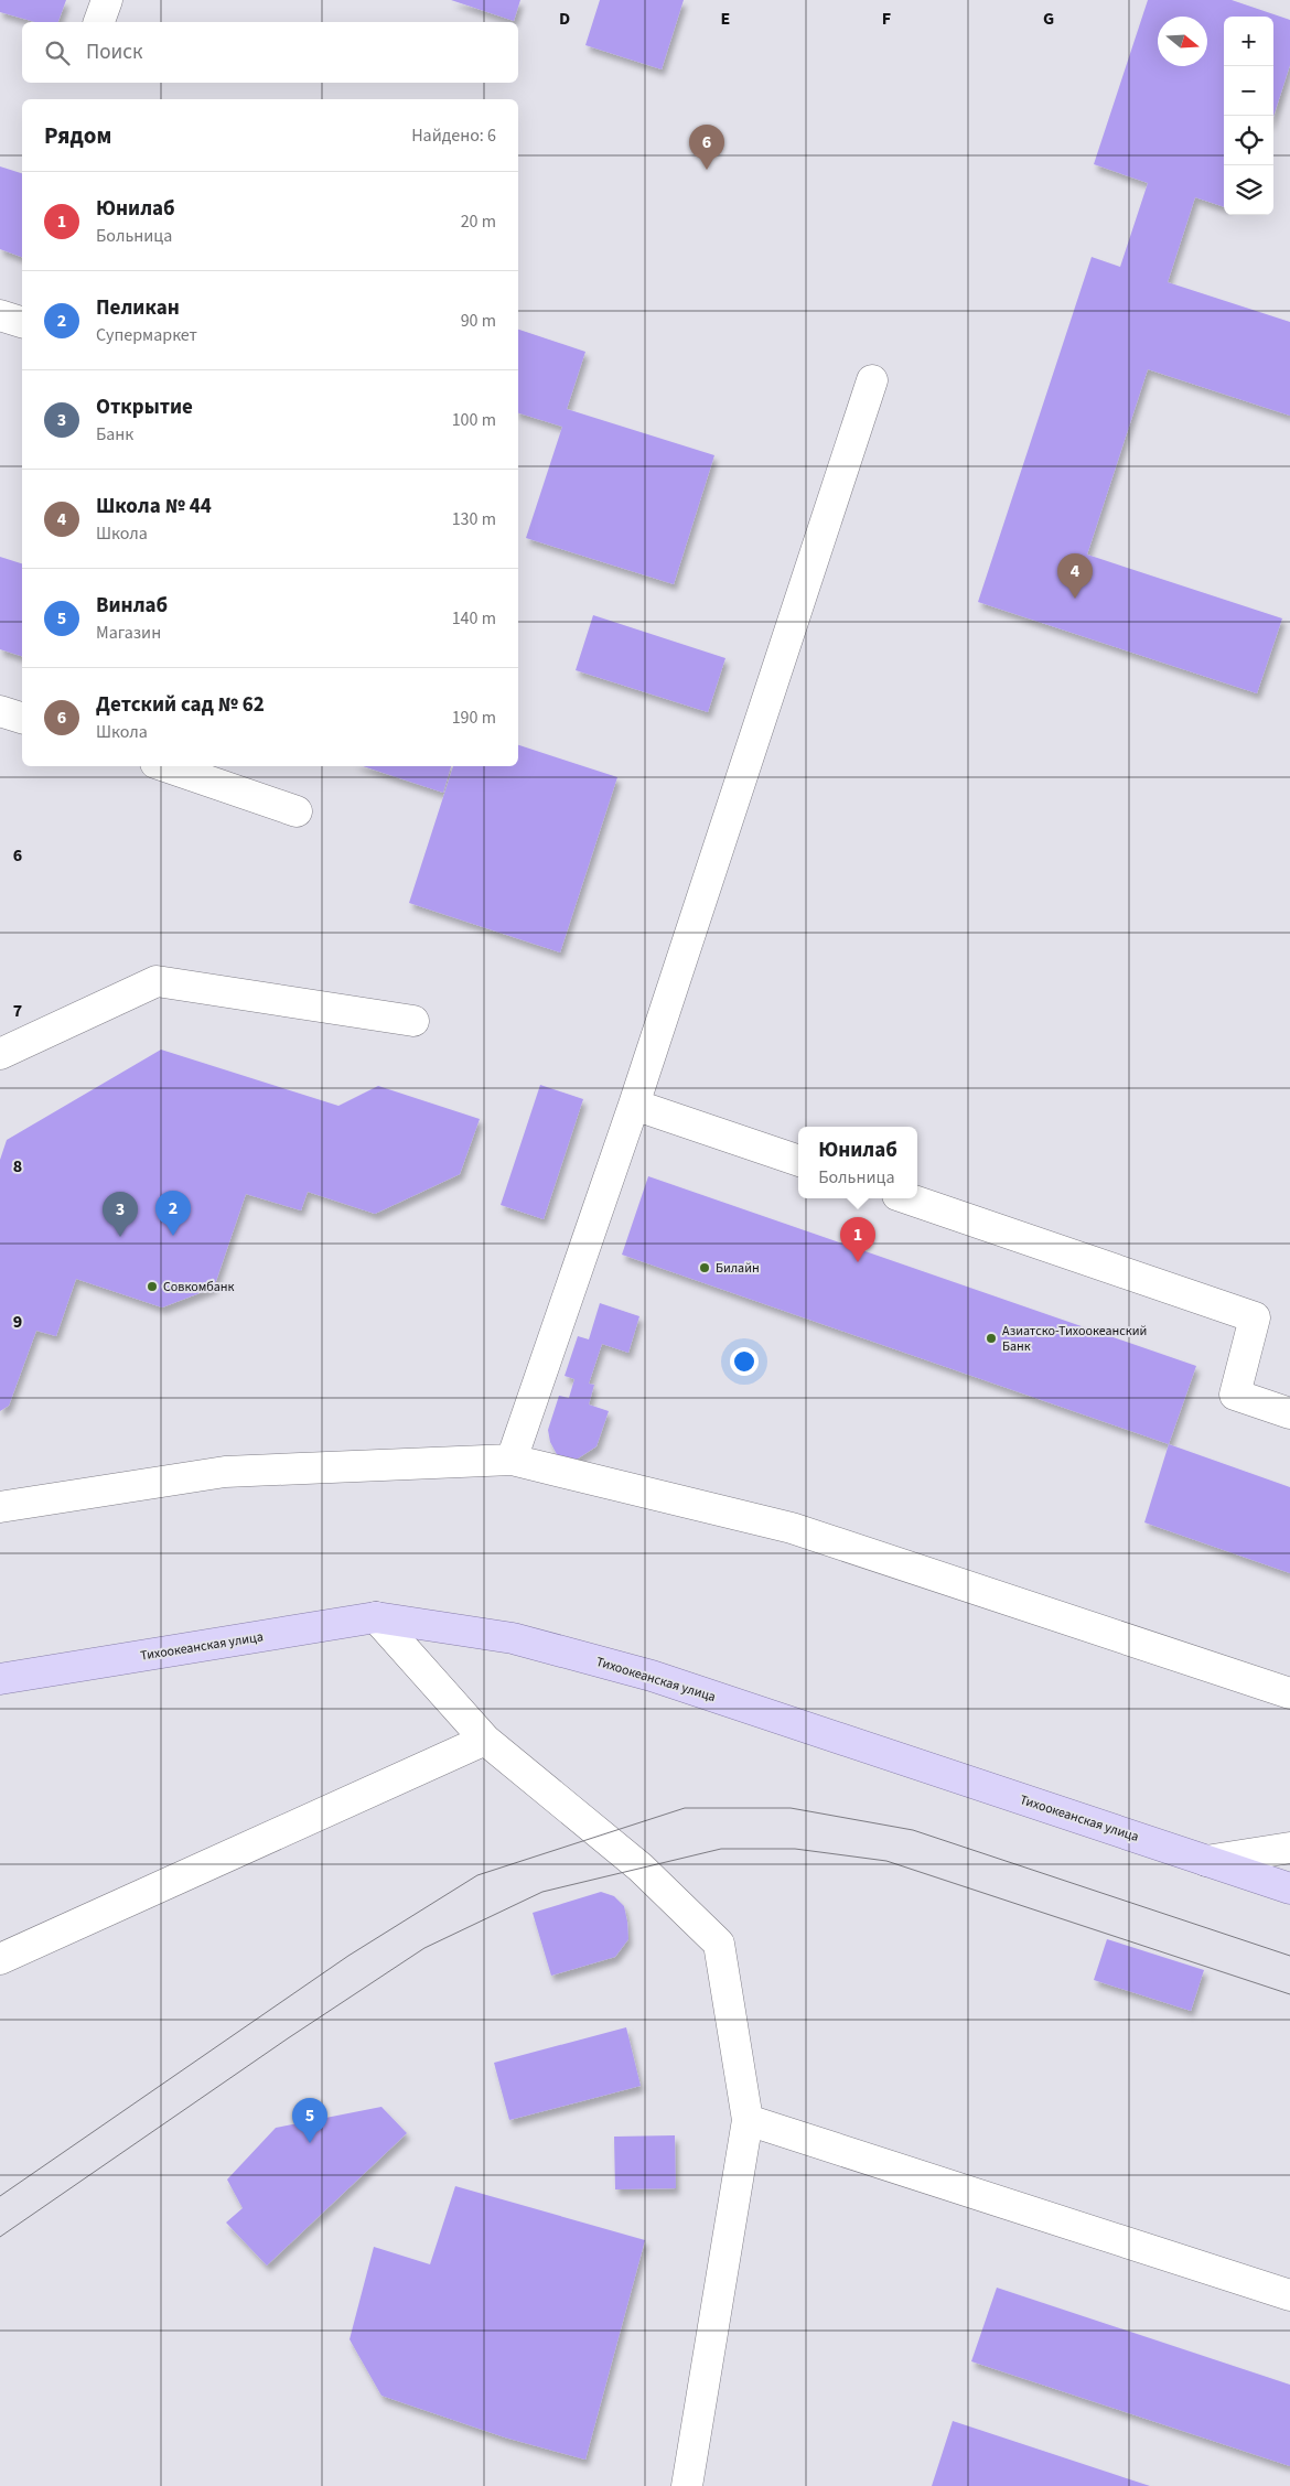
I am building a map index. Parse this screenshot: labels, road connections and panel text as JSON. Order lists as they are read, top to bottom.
{
  "streets": {
    "main road": ["Тихоокеанская улица"]
  },
  "places": ["Билайн", "Совкомбанк", "Азиатско-Тихоокеанский Банк"],
  "north": "right",
  "page": {
    "map_buttons": ["+", "−"],
    "search": "Поиск",
    "heading": ["Рядом", "Найдено: 6"],
    "pins": [
      "6",
      "4",
      "2",
      "3",
      "1",
      "5"
    ],
    "list": [
      {
        "mark": "1",
        "name": "Юнилаб",
        "note": "Больница",
        "value": "20 m"
      },
      {
        "mark": "2",
        "name": "Пеликан",
        "note": "Супермаркет",
        "value": "90 m"
      },
      {
        "mark": "3",
        "name": "Открытие",
        "note": "Банк",
        "value": "100 m"
      },
      {
        "mark": "4",
        "name": "Школа № 44",
        "note": "Школа",
        "value": "130 m"
      },
      {
        "mark": "5",
        "name": "Винлаб",
        "note": "Магазин",
        "value": "140 m"
      },
      {
        "mark": "6",
        "name": "Детский сад № 62",
        "note": "Школа",
        "value": "190 m"
      }
    ],
    "popup": ["Юнилаб", "Больница"]
  },
  "grid": {
    "columns": [
      "D",
      "E",
      "F",
      "G"
    ],
    "rows": [
      "6",
      "7",
      "8",
      "9"
    ]
  }
}
